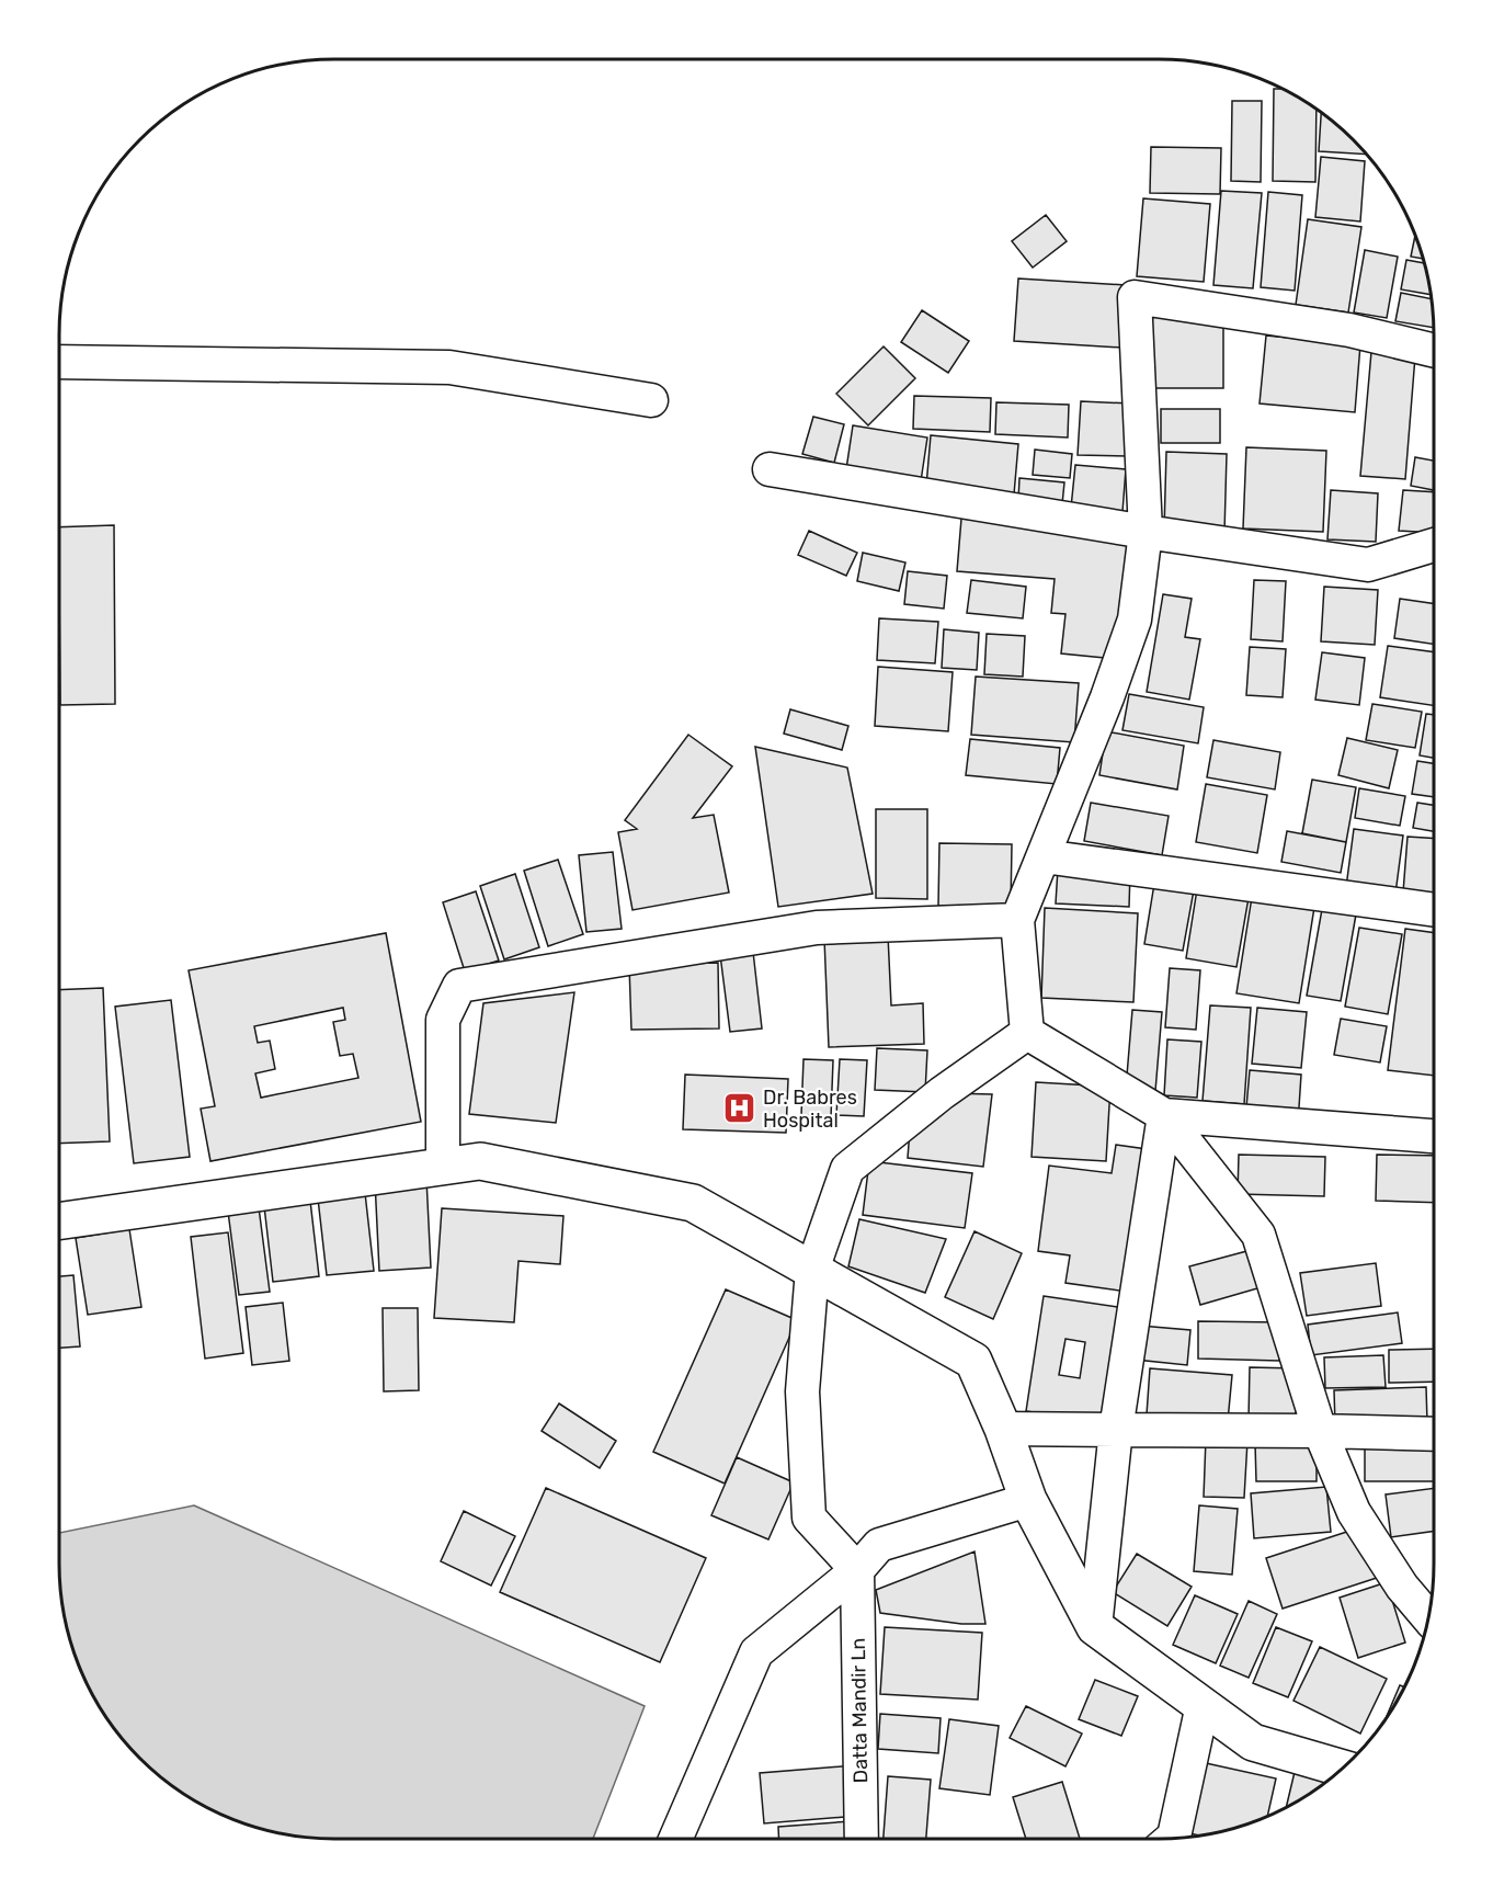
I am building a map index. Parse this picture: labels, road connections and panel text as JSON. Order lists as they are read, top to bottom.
{
  "streets": {
    "street": ["Datta Mandir Ln"]
  },
  "places": {
    "hospital": ["Dr. Babres Hospital"]
  }
}
